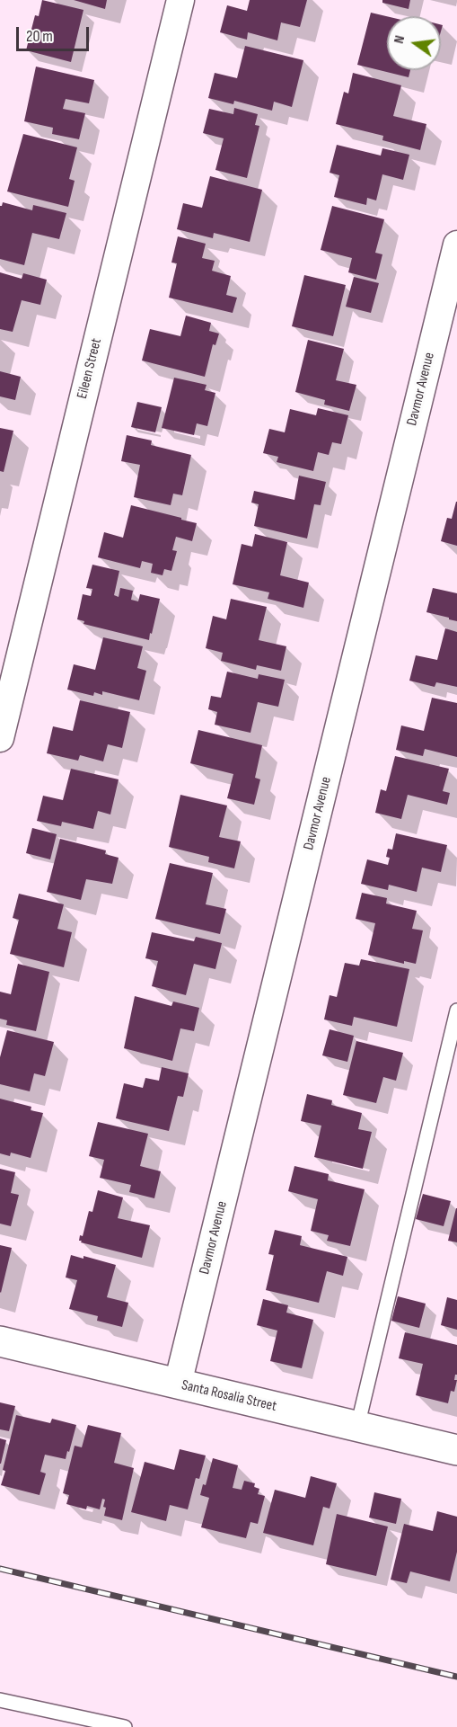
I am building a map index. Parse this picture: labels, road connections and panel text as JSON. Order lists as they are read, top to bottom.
{
  "streets": {
    "street": ["Eileen Street", "Davmor Avenue", "Santa Rosalia Street"]
  },
  "crossings": [
    ["Davmor Avenue", "Santa Rosalia Street"]
  ],
  "scale_bar": "20 m",
  "north": "left"
}
